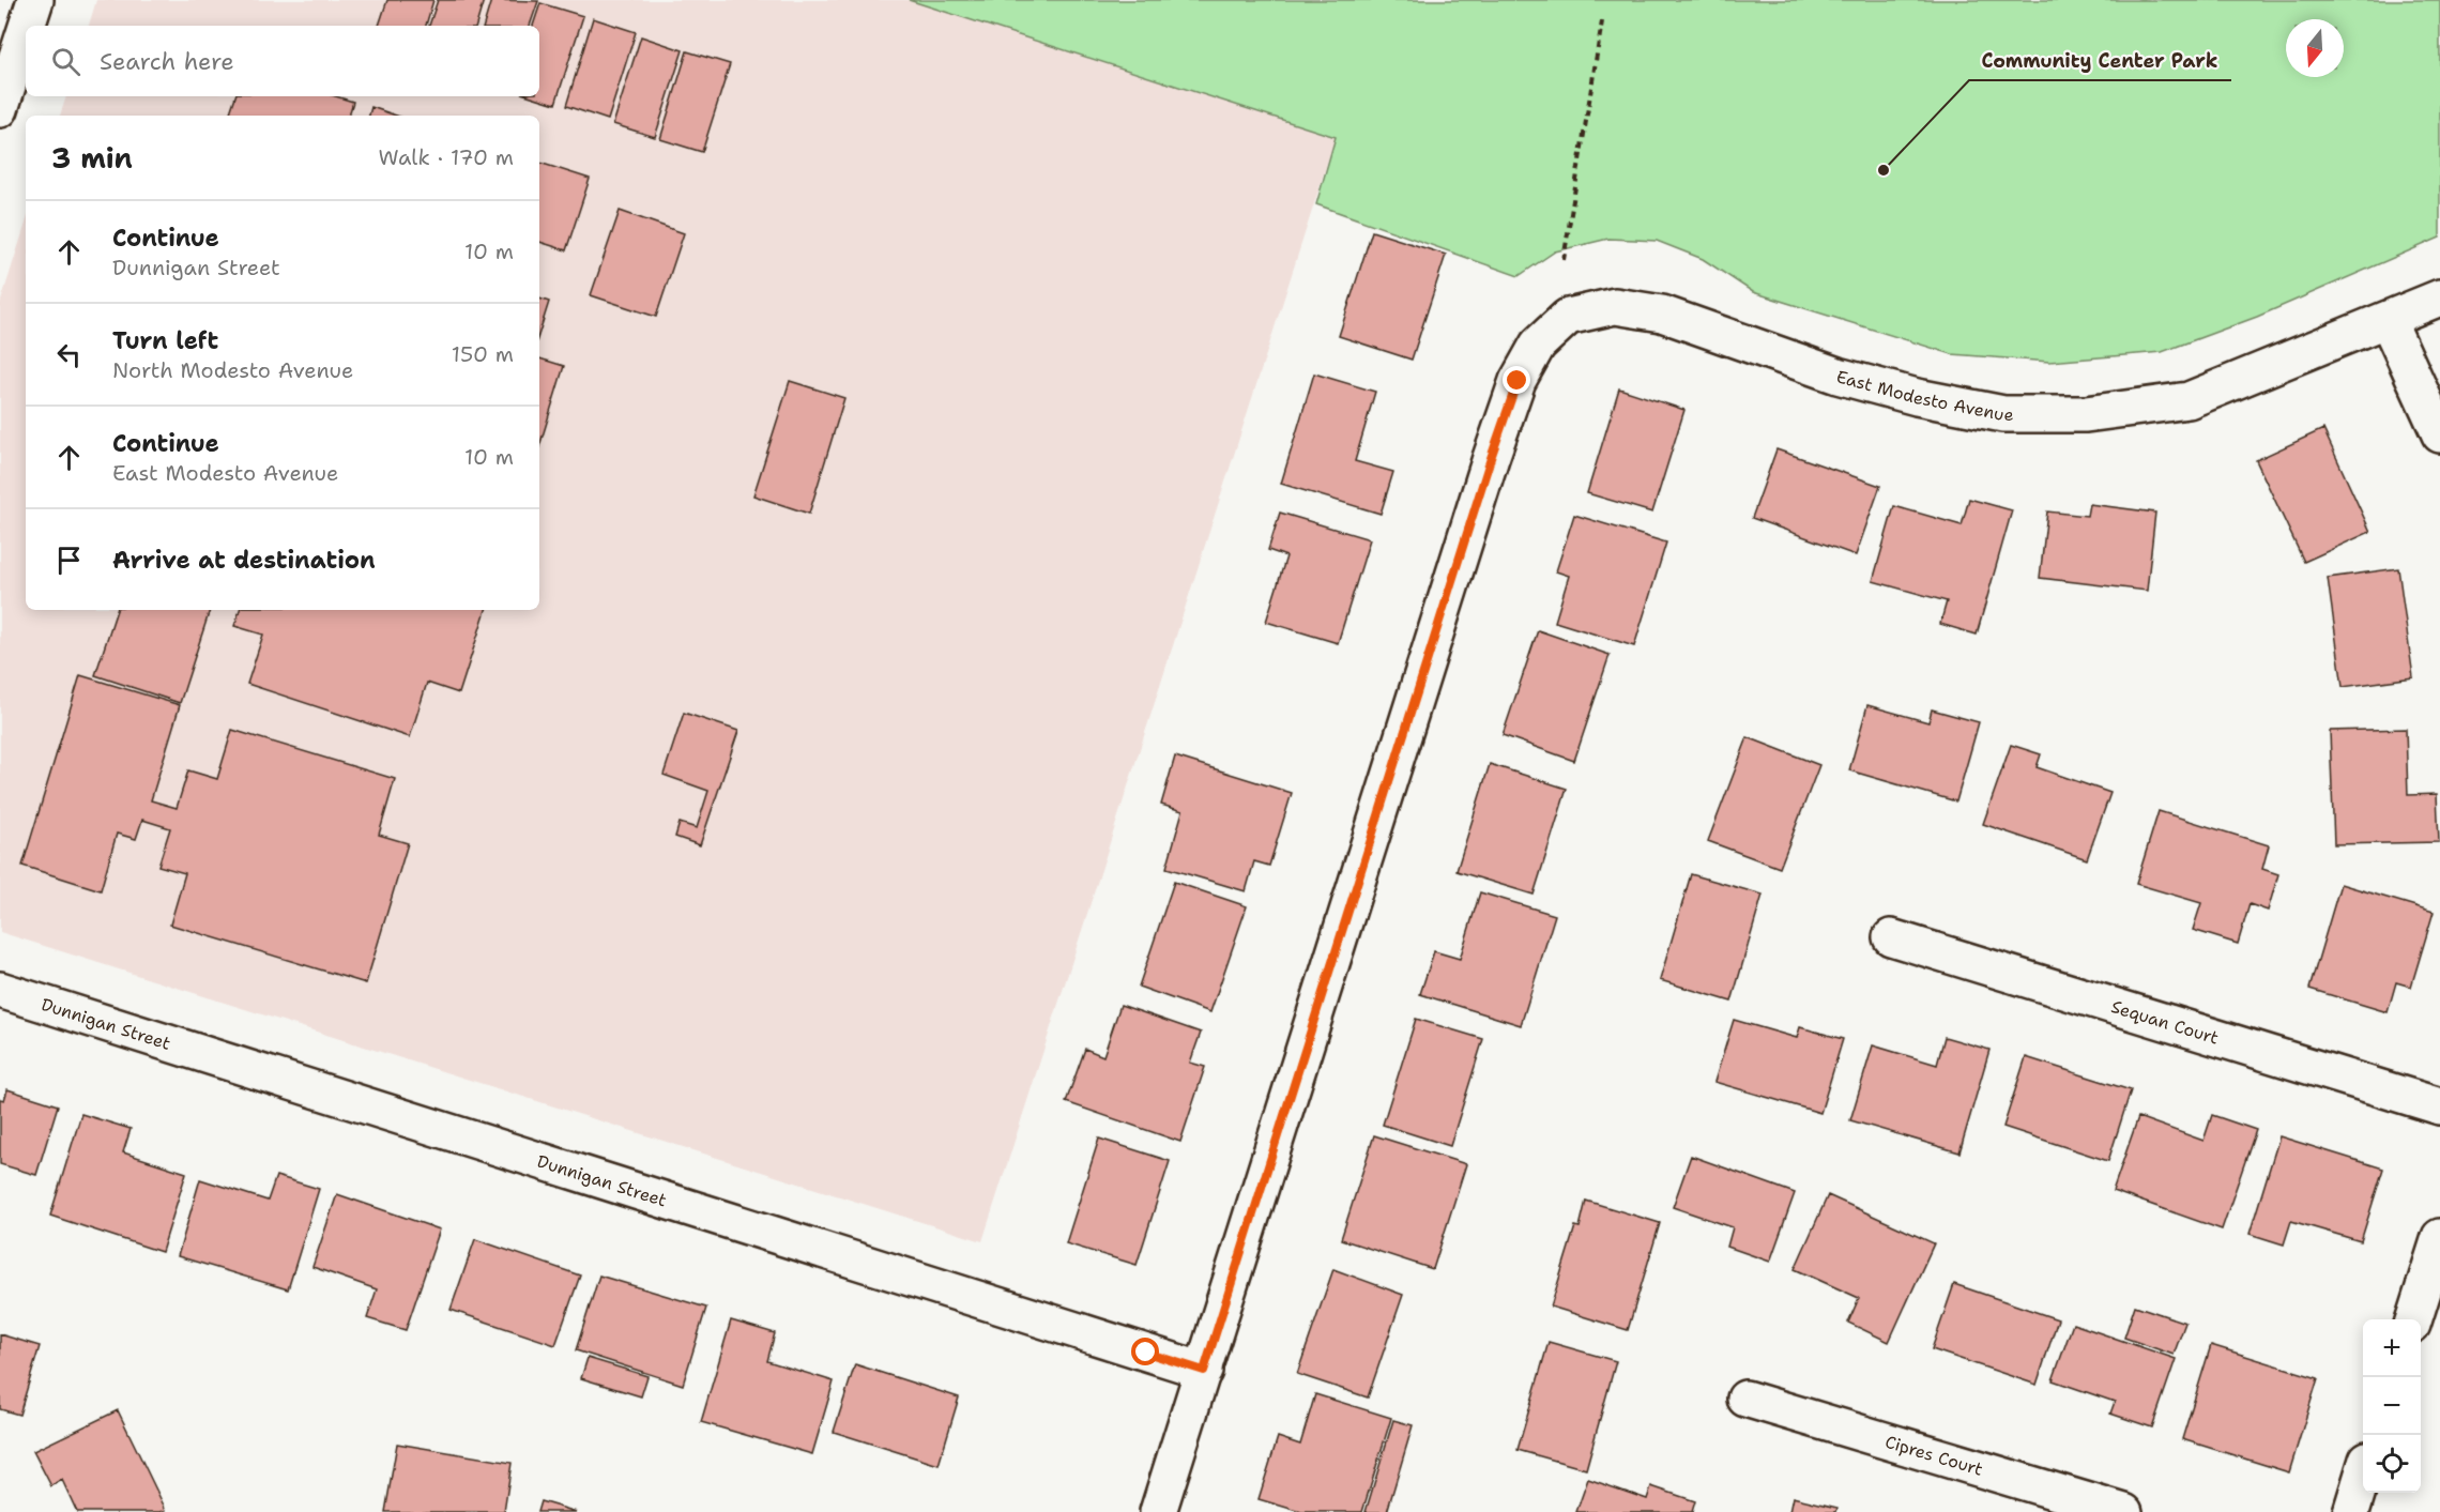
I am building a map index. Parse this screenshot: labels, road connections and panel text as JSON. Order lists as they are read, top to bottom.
{
  "streets": {
    "street": [
      "East Modesto Avenue",
      "Sequan Court",
      "Dunnigan Street",
      "Cipres Court"
    ]
  },
  "crossings": [
    ["East Modesto Avenue", "Dunnigan Street"]
  ],
  "places": ["Community Center Park"],
  "north": "bottom",
  "page": {
    "search": "Search here",
    "heading": ["3 min", "Walk · 170 m"],
    "list": [
      ["Continue", "Dunnigan Street", "10 m"],
      ["Turn left", "North Modesto Avenue", "150 m"],
      ["Continue", "East Modesto Avenue", "10 m"],
      "Arrive at destination"
    ],
    "map_buttons": ["+", "−"]
  }
}
